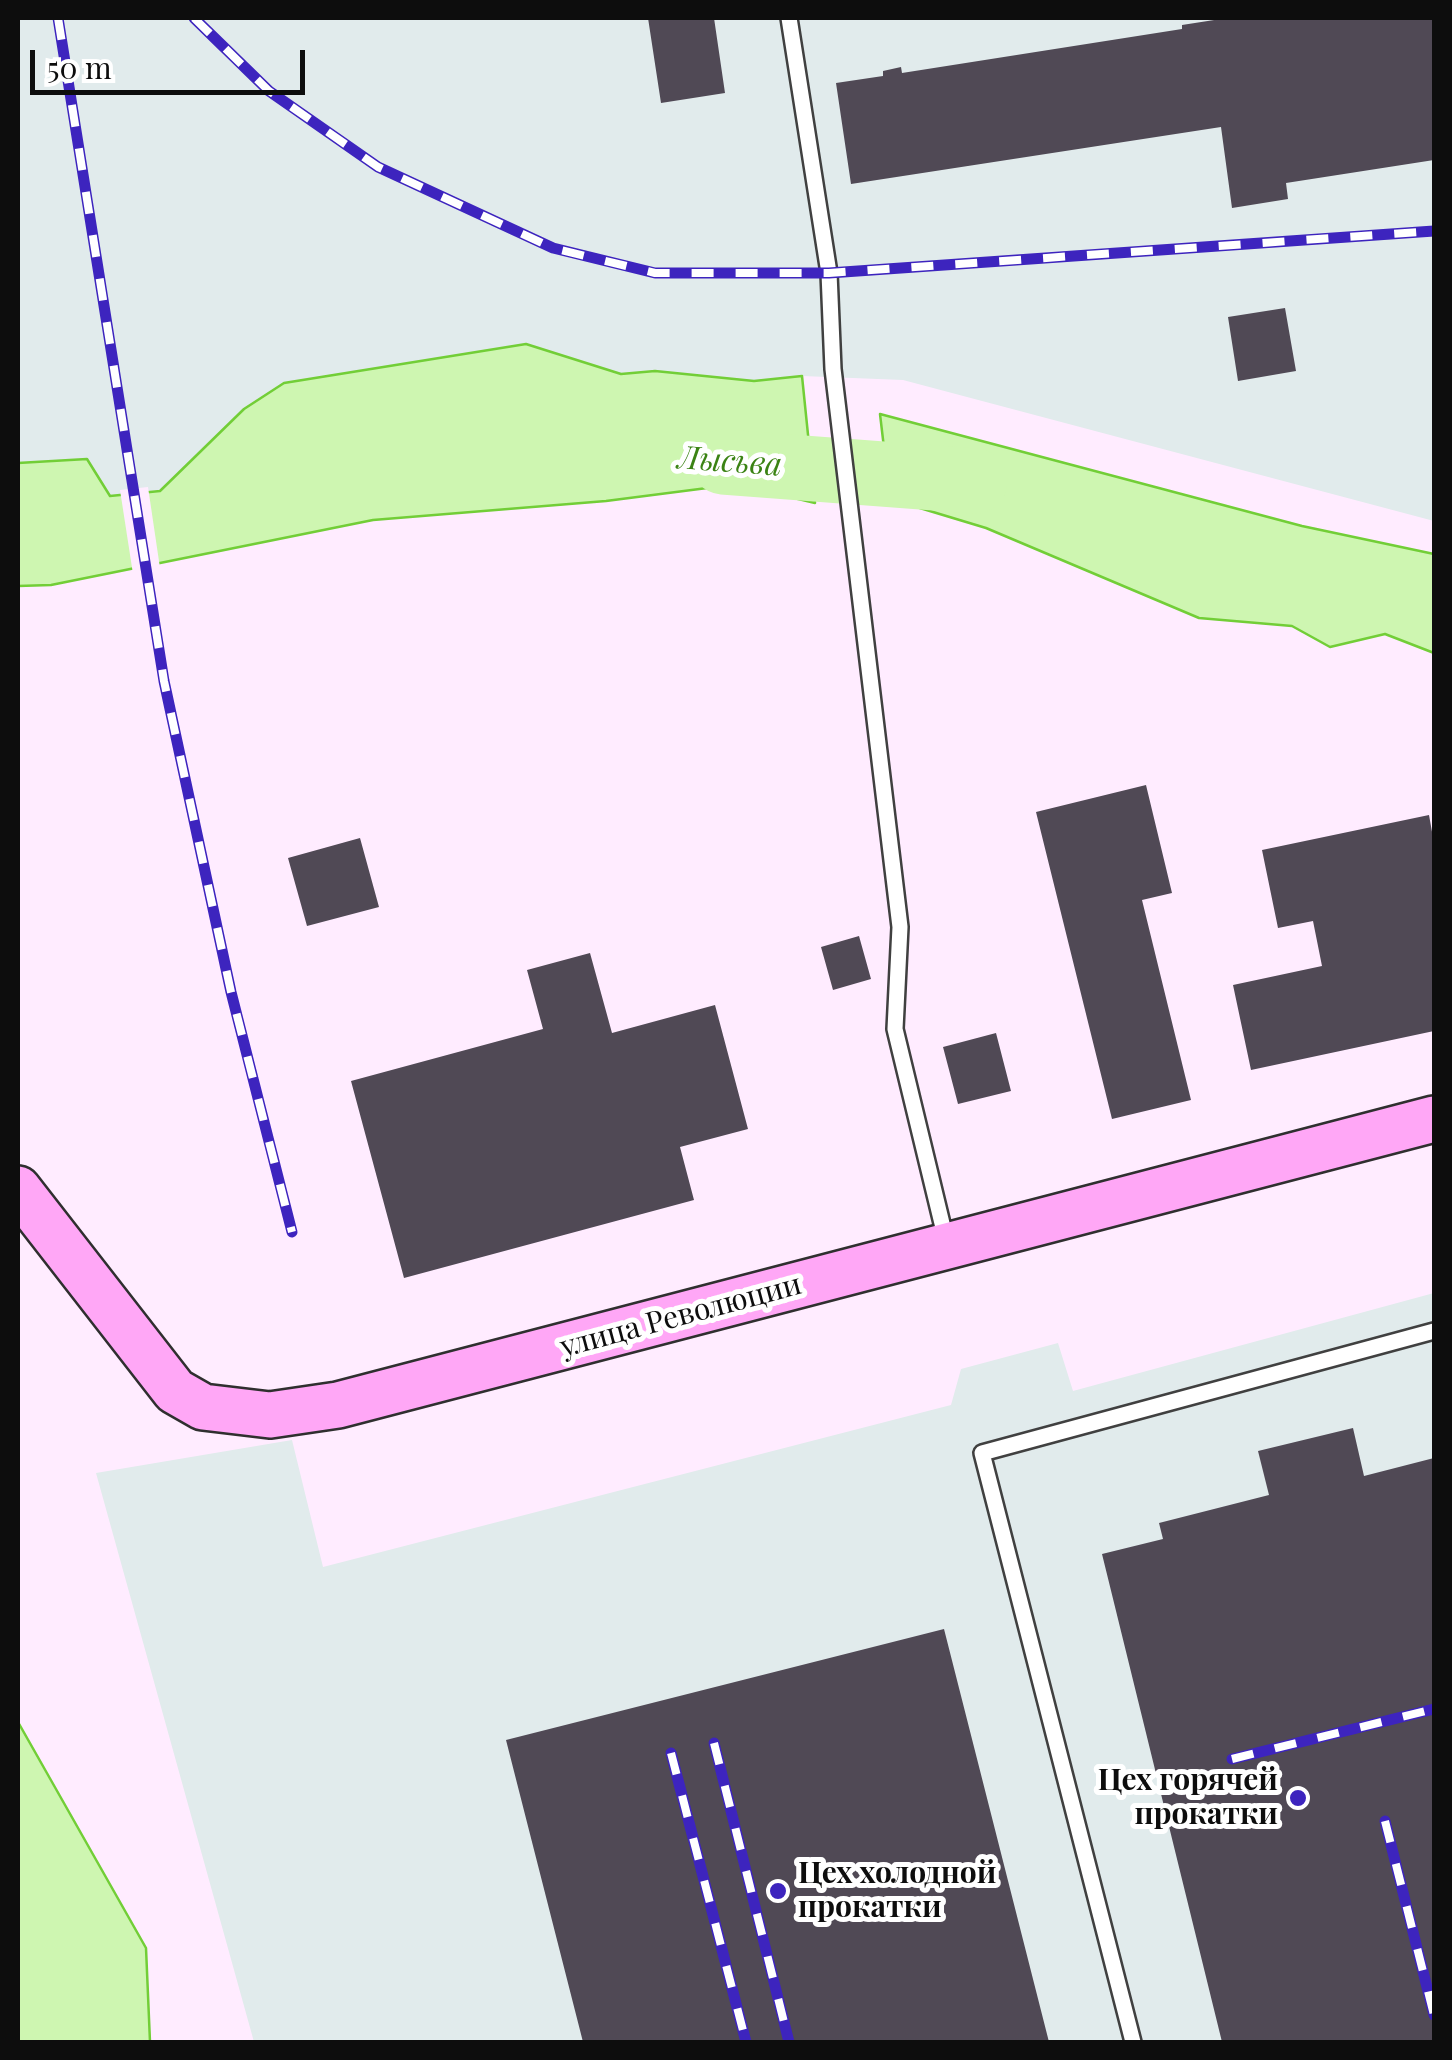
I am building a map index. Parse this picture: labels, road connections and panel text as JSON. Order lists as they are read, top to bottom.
{
  "streets": {
    "street": ["улица Революции"]
  },
  "water": ["Лысьва"],
  "places": ["Цех горячей прокатки", "Цех холодной прокатки"],
  "scale_bar": "50 m"
}
